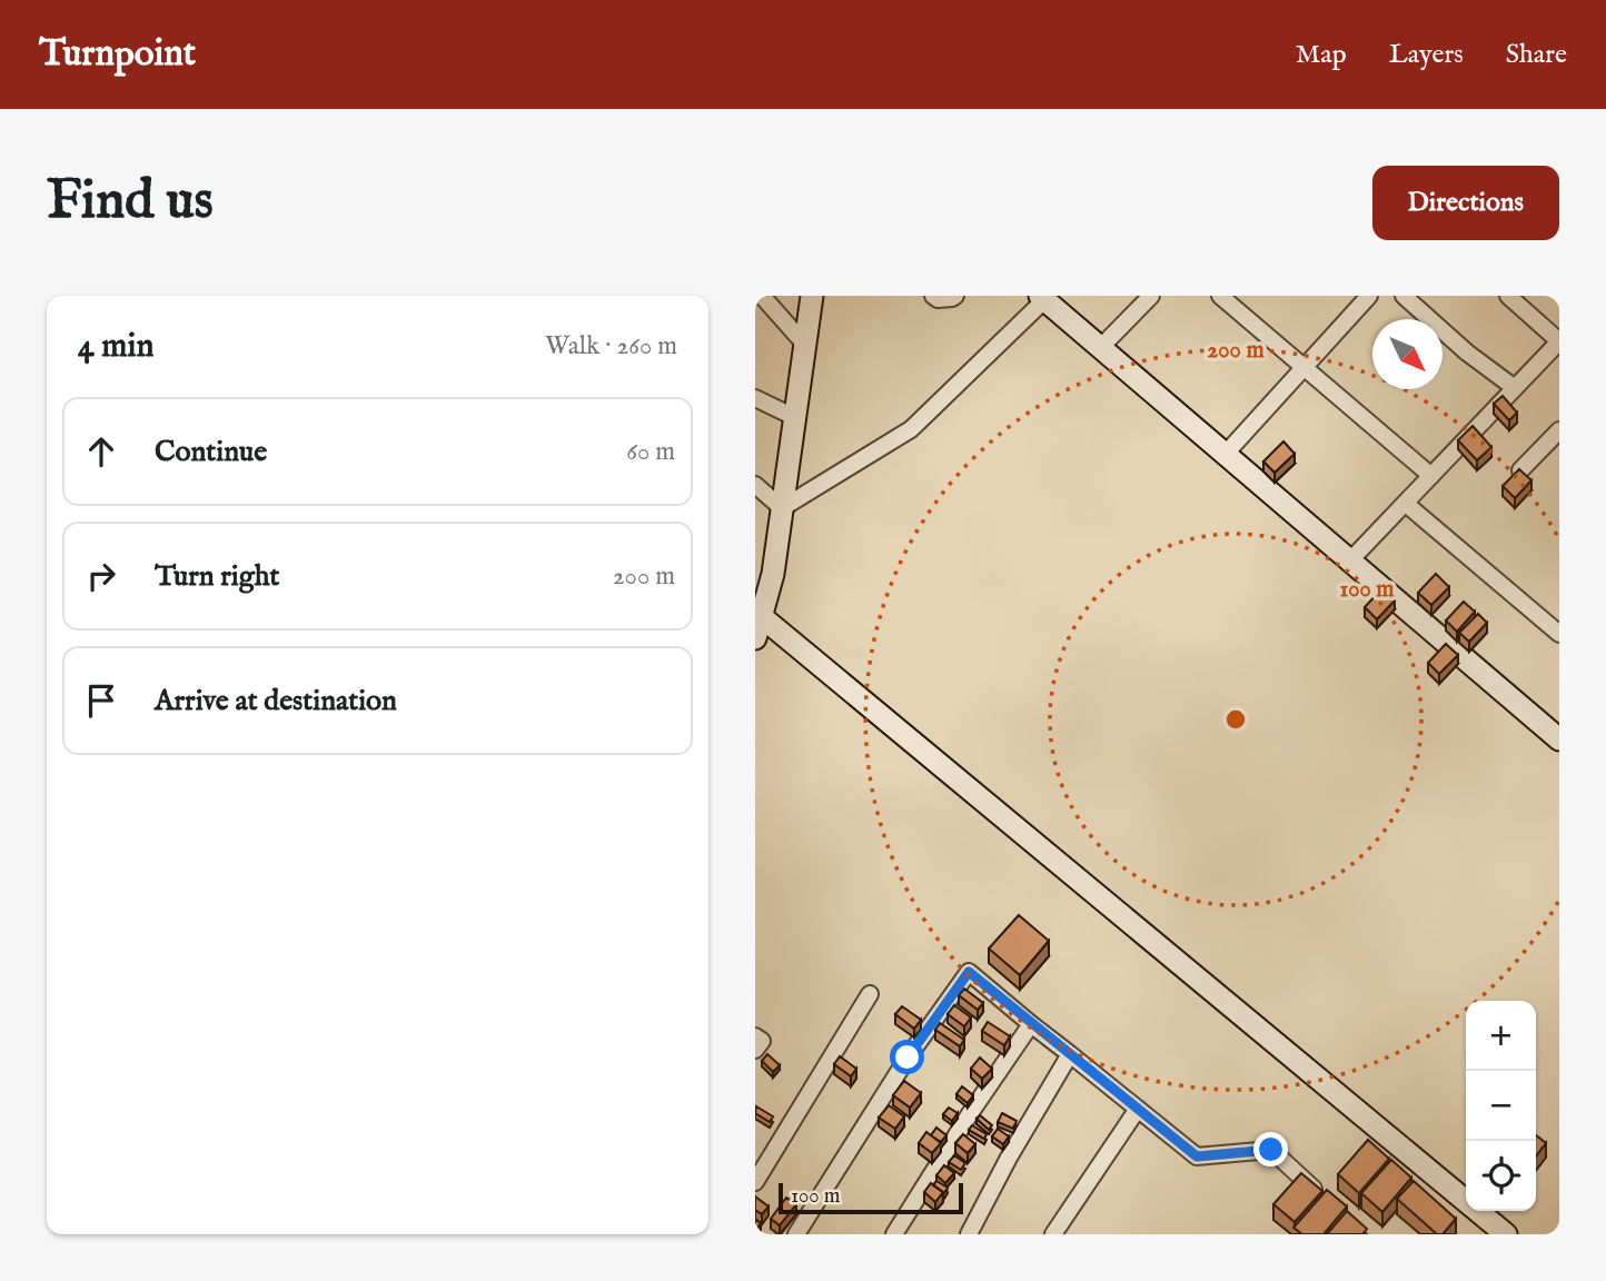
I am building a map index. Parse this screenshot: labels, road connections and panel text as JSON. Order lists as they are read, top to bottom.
{
  "scale_bar": "100 m",
  "north": "bottom right",
  "page": {
    "header": "Turnpoint",
    "nav": ["Map", "Layers", "Share"],
    "buttons": "Directions",
    "title": "Find us",
    "heading": ["4 min", "Walk · 260 m"],
    "list": [
      ["Continue", "60 m"],
      ["Turn right", "200 m"],
      "Arrive at destination"
    ],
    "map_buttons": ["+", "−"],
    "scale": "100 m"
  },
  "rings": ["200 m", "100 m"]
}
